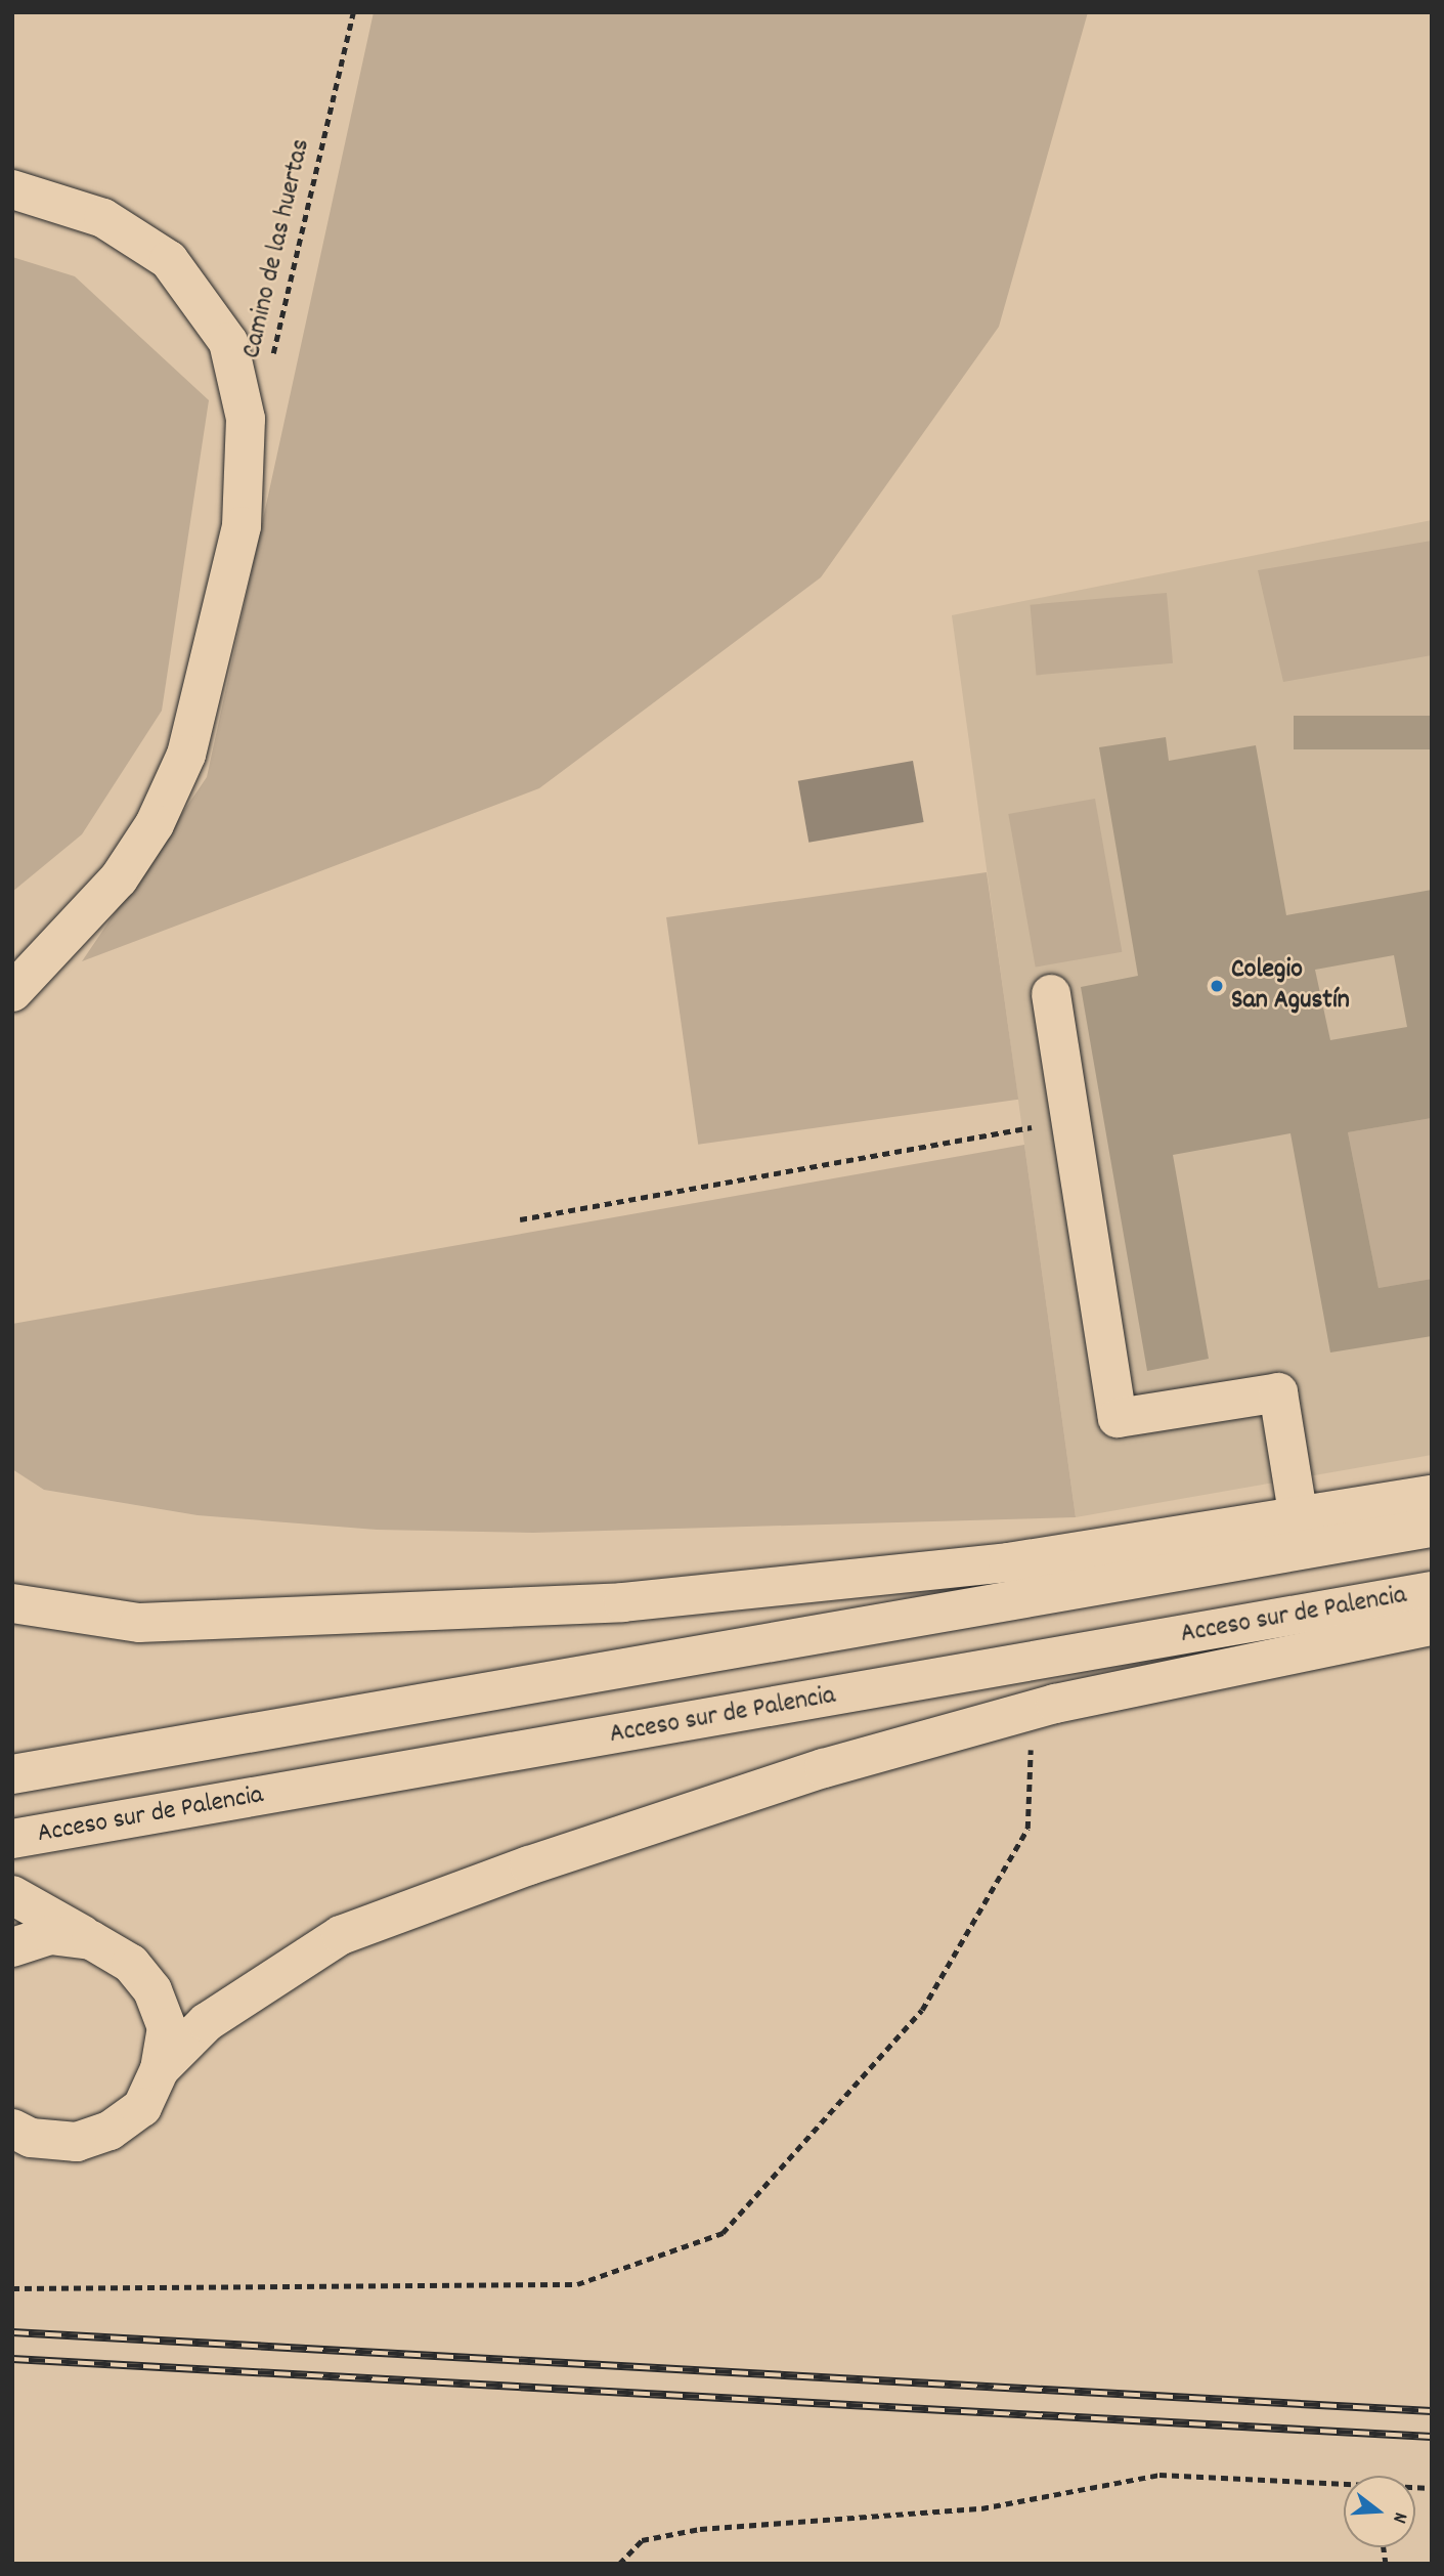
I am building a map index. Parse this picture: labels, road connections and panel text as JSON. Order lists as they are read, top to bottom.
{
  "streets": {
    "main road": ["Acceso sur de Palencia"],
    "path": ["Camino de las huertas"]
  },
  "places": ["Colegio San Agustín"],
  "north": "right"
}
